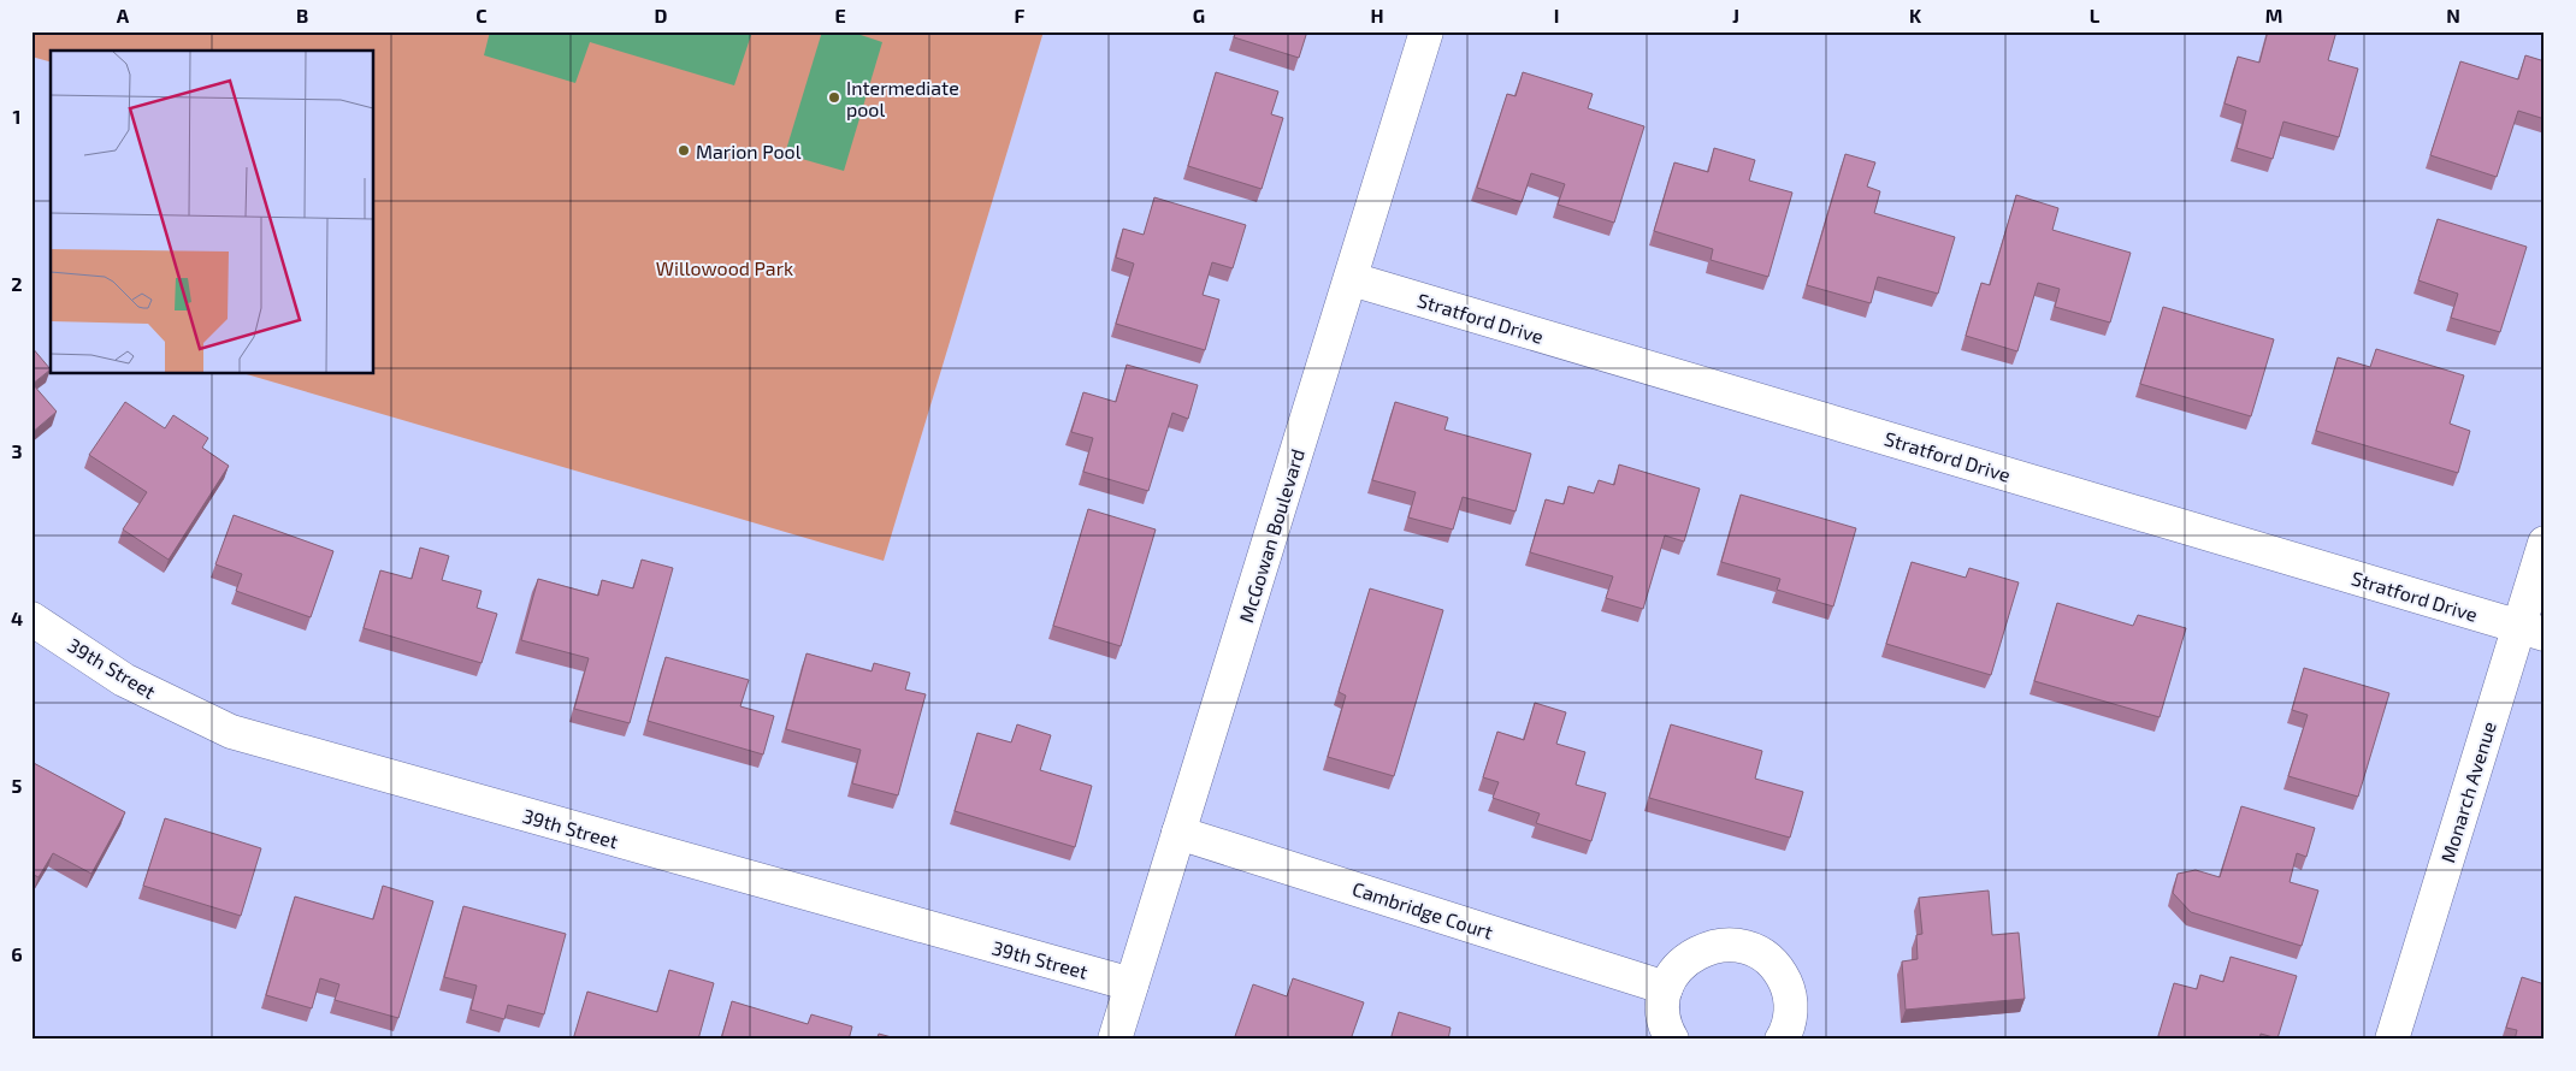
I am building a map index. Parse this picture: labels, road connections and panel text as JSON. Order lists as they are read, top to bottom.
{
  "streets": {
    "street": [
      "Stratford Drive",
      "McGowan Boulevard",
      "39th Street",
      "Monarch Avenue",
      "Cambridge Court"
    ]
  },
  "crossings": [
    ["Stratford Drive", "McGowan Boulevard"],
    ["Stratford Drive", "Monarch Avenue"],
    ["McGowan Boulevard", "39th Street"],
    ["McGowan Boulevard", "Cambridge Court"]
  ],
  "parks": ["Willowood Park"],
  "places": ["Intermediate pool", "Marion Pool"],
  "grid": {
    "columns": [
      "A",
      "B",
      "C",
      "D",
      "E",
      "F",
      "G",
      "H",
      "I",
      "J",
      "K",
      "L",
      "M",
      "N"
    ],
    "rows": [
      "1",
      "2",
      "3",
      "4",
      "5",
      "6"
    ]
  }
}
